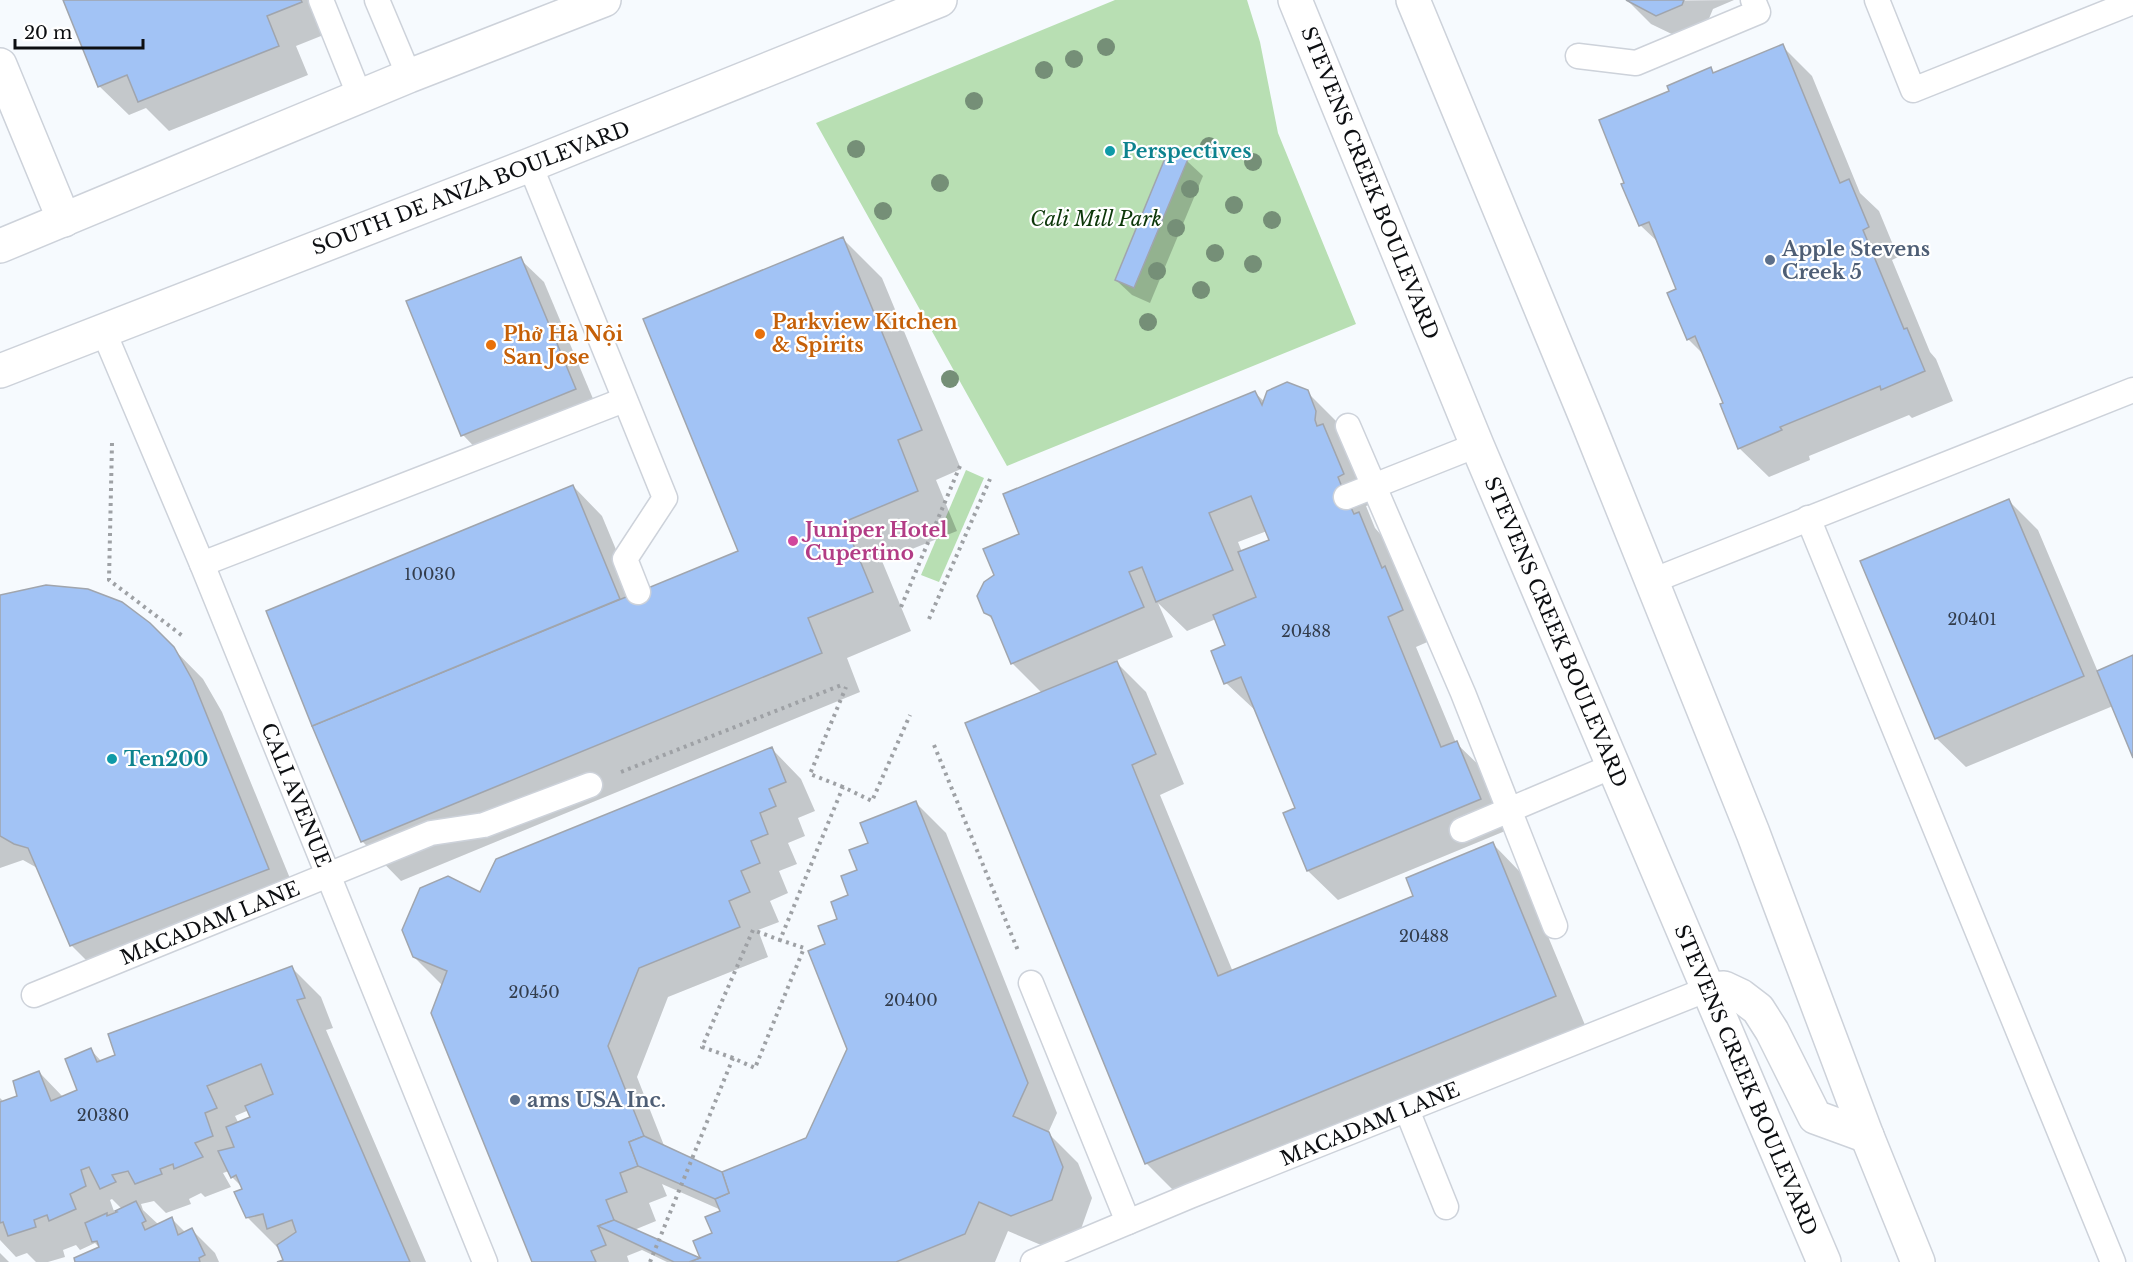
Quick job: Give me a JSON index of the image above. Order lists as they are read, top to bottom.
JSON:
{
  "streets": {
    "main road": ["STEVENS CREEK BOULEVARD", "SOUTH DE ANZA BOULEVARD"],
    "lane": ["CALI AVENUE", "MACADAM LANE"]
  },
  "crossings": [
    ["STEVENS CREEK BOULEVARD", "MACADAM LANE"],
    ["SOUTH DE ANZA BOULEVARD", "CALI AVENUE"],
    ["CALI AVENUE", "MACADAM LANE"]
  ],
  "parks": ["Cali Mill Park"],
  "places": [
    "Perspectives",
    "Apple Stevens Creek 5",
    "Parkview Kitchen & Spirits",
    "Phở Hà Nội San Jose",
    "Juniper Hotel Cupertino",
    "Ten200",
    "ams USA Inc."
  ],
  "house_numbers": [
    "10030",
    "20401",
    "20488",
    "20488",
    "20450",
    "20400",
    "20380"
  ],
  "scale_bar": "20 m"
}
